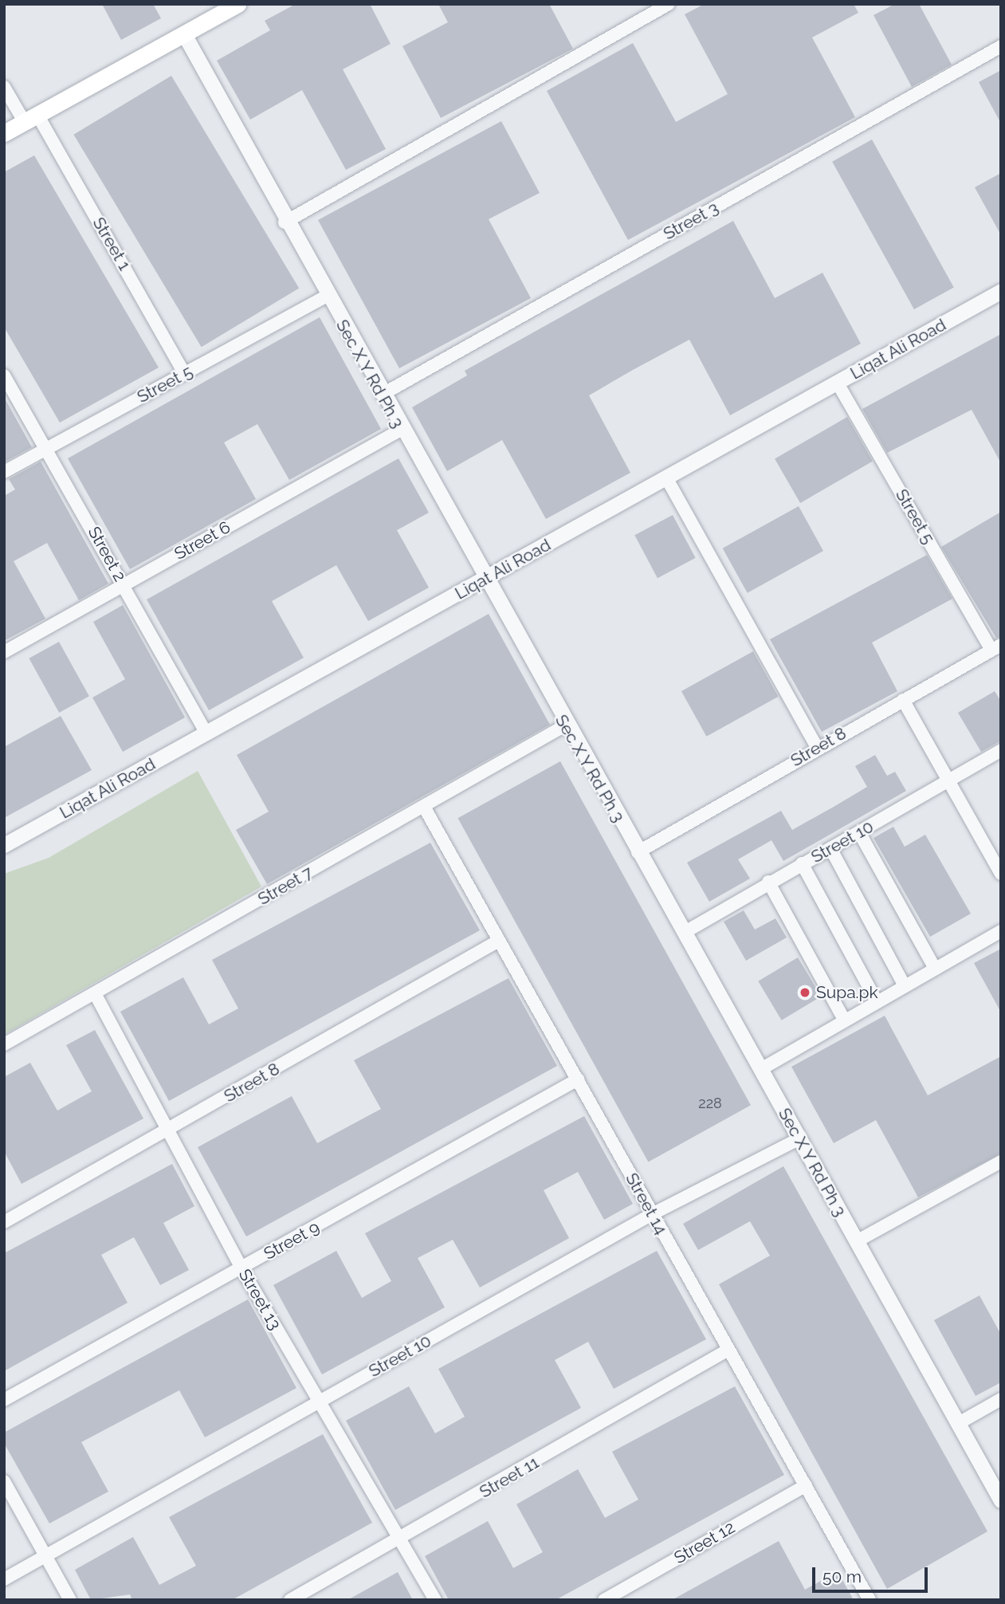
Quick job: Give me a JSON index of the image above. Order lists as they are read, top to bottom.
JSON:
{
  "streets": {
    "street": [
      "Street 3",
      "Street 1",
      "Liqat Ali Road",
      "Sec X Y Rd Ph 3",
      "Street 5",
      "Street 6",
      "Street 2",
      "Street 8",
      "Street 10",
      "Street 7",
      "Street 14",
      "Street 9",
      "Street 13",
      "Street 11",
      "Street 12"
    ]
  },
  "crossings": [
    ["Street 3", "Sec X Y Rd Ph 3"],
    ["Street 1", "Street 5"],
    ["Liqat Ali Road", "Sec X Y Rd Ph 3"],
    ["Liqat Ali Road", "Street 5"],
    ["Liqat Ali Road", "Street 2"],
    ["Sec X Y Rd Ph 3", "Street 5"],
    ["Sec X Y Rd Ph 3", "Street 6"],
    ["Sec X Y Rd Ph 3", "Street 8"],
    ["Sec X Y Rd Ph 3", "Street 10"],
    ["Sec X Y Rd Ph 3", "Street 7"],
    ["Street 5", "Street 2"],
    ["Street 5", "Street 8"],
    ["Street 6", "Street 2"],
    ["Street 8", "Street 14"],
    ["Street 8", "Street 13"],
    ["Street 10", "Street 14"],
    ["Street 10", "Street 13"],
    ["Street 7", "Street 14"],
    ["Street 7", "Street 13"],
    ["Street 14", "Street 9"],
    ["Street 14", "Street 11"],
    ["Street 14", "Street 12"],
    ["Street 9", "Street 13"],
    ["Street 13", "Street 11"]
  ],
  "places": ["Supa.pk"],
  "house_numbers": ["228"],
  "scale_bar": "50 m"
}
